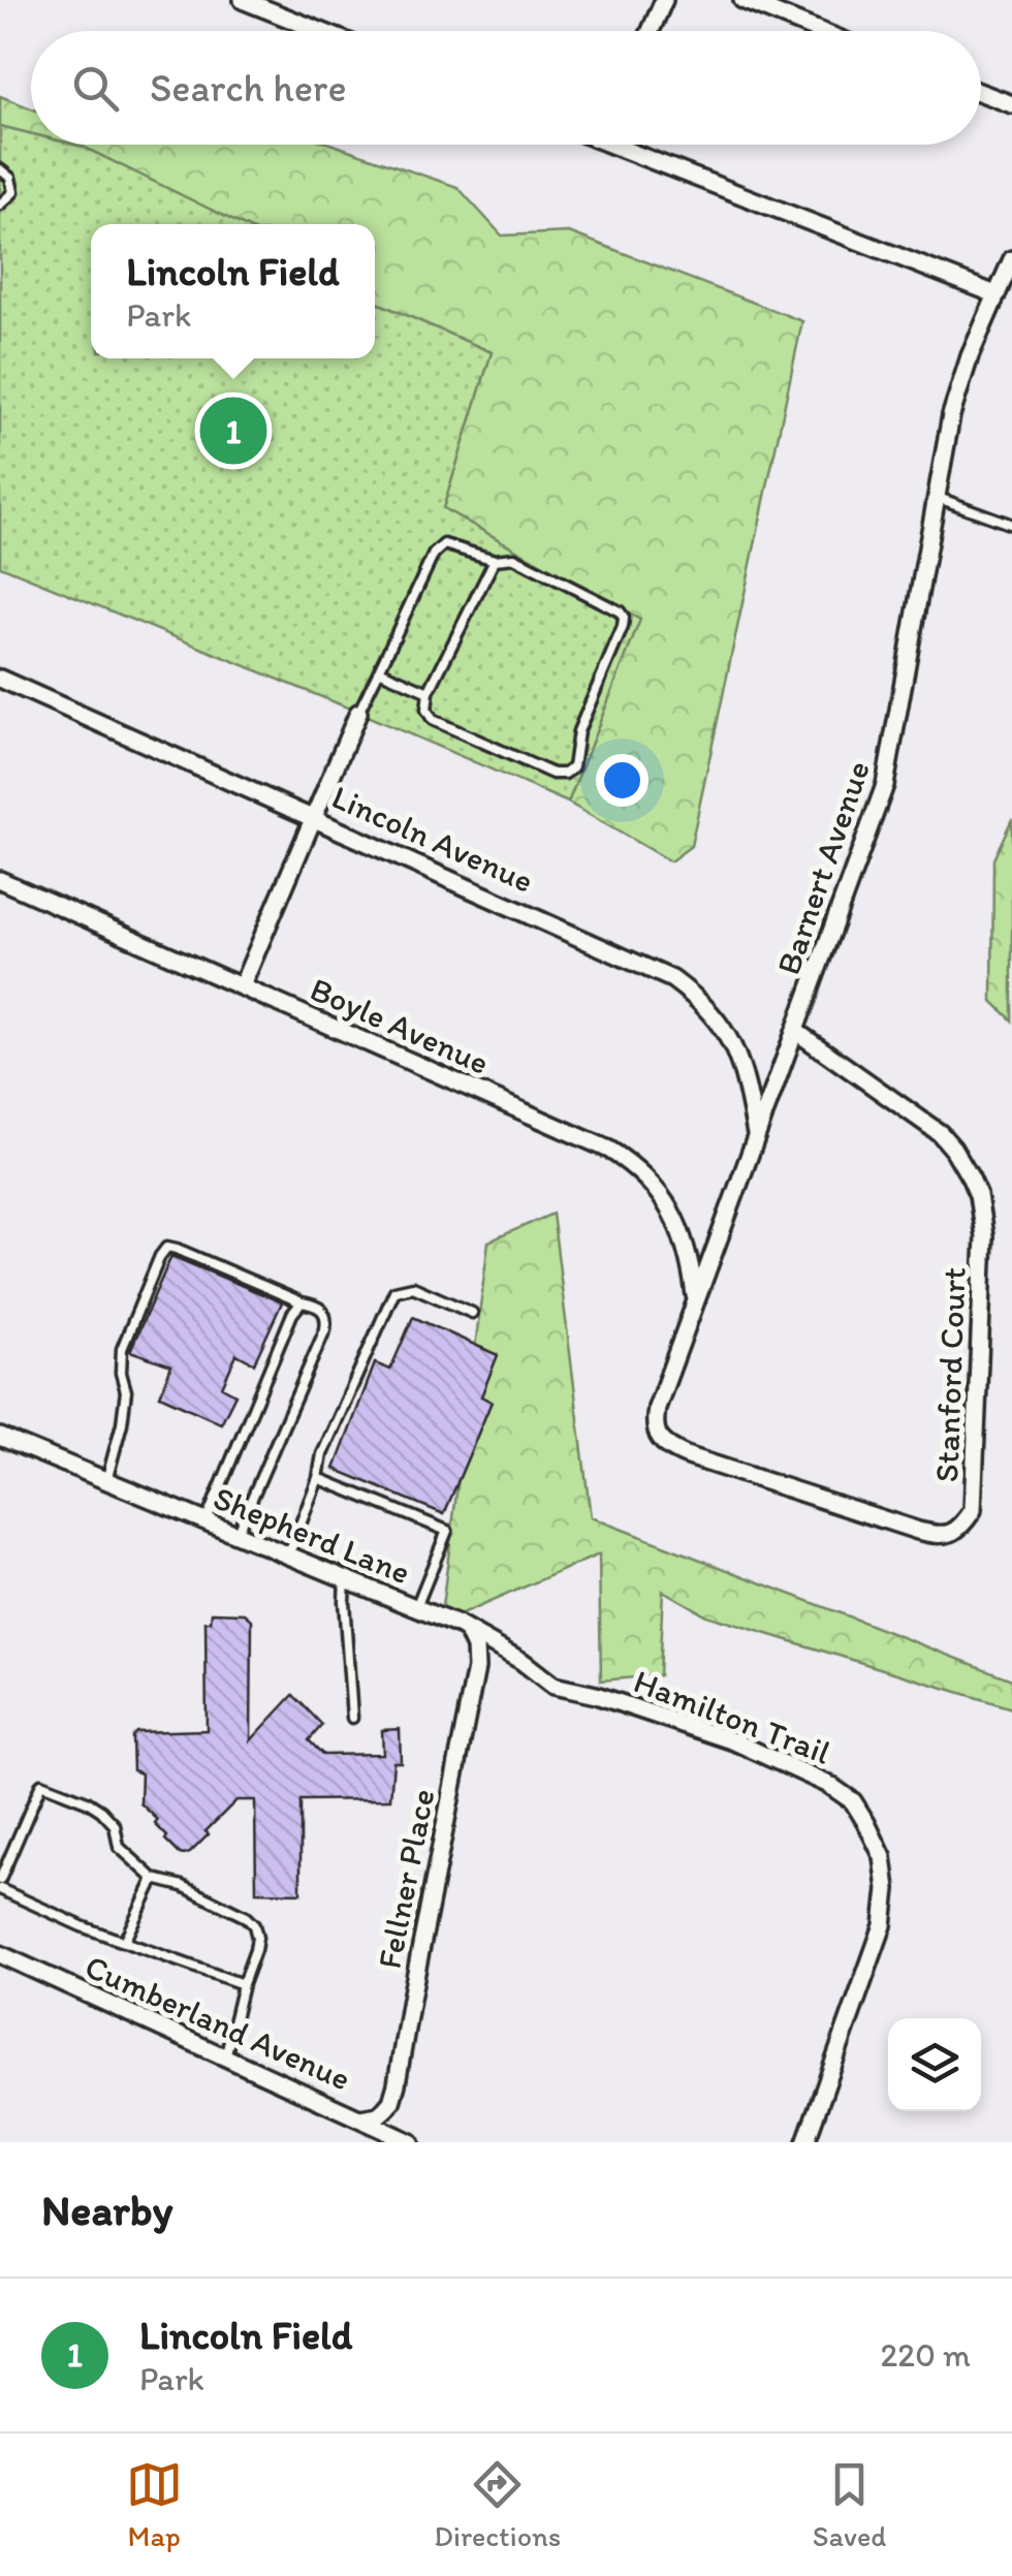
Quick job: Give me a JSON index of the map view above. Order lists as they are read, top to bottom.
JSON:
{
  "streets": {
    "street": [
      "Lincoln Avenue",
      "Barnert Avenue",
      "Boyle Avenue",
      "Stanford Court",
      "Shepherd Lane",
      "Hamilton Trail",
      "Fellner Place",
      "Cumberland Avenue"
    ]
  },
  "crossings": [
    ["Lincoln Avenue", "Barnert Avenue"],
    ["Barnert Avenue", "Boyle Avenue"],
    ["Barnert Avenue", "Stanford Court"],
    ["Shepherd Lane", "Hamilton Trail"],
    ["Shepherd Lane", "Fellner Place"],
    ["Fellner Place", "Cumberland Avenue"]
  ],
  "page": {
    "search": "Search here",
    "popup": ["Lincoln Field", "Park"],
    "pins": "1",
    "heading": "Nearby",
    "list": [
      {
        "mark": "1",
        "name": "Lincoln Field",
        "note": "Park",
        "value": "220 m"
      }
    ],
    "nav": ["Map", "Directions", "Saved"]
  }
}
